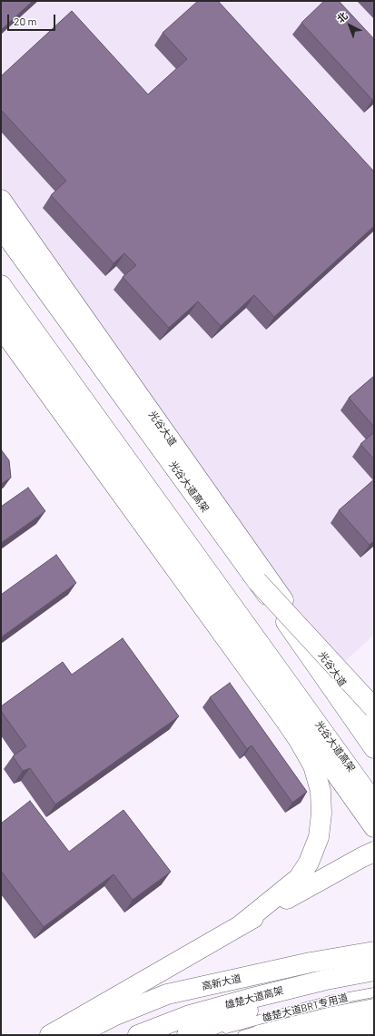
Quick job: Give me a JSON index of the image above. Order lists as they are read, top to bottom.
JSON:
{
  "streets": {
    "main road": [
      "光谷大道",
      "光谷大道高架",
      "高新大道",
      "雄楚大道高架"
    ],
    "lane": ["雄楚大道BRT专用道"]
  },
  "scale_bar": "20 m",
  "north": "top left"
}
